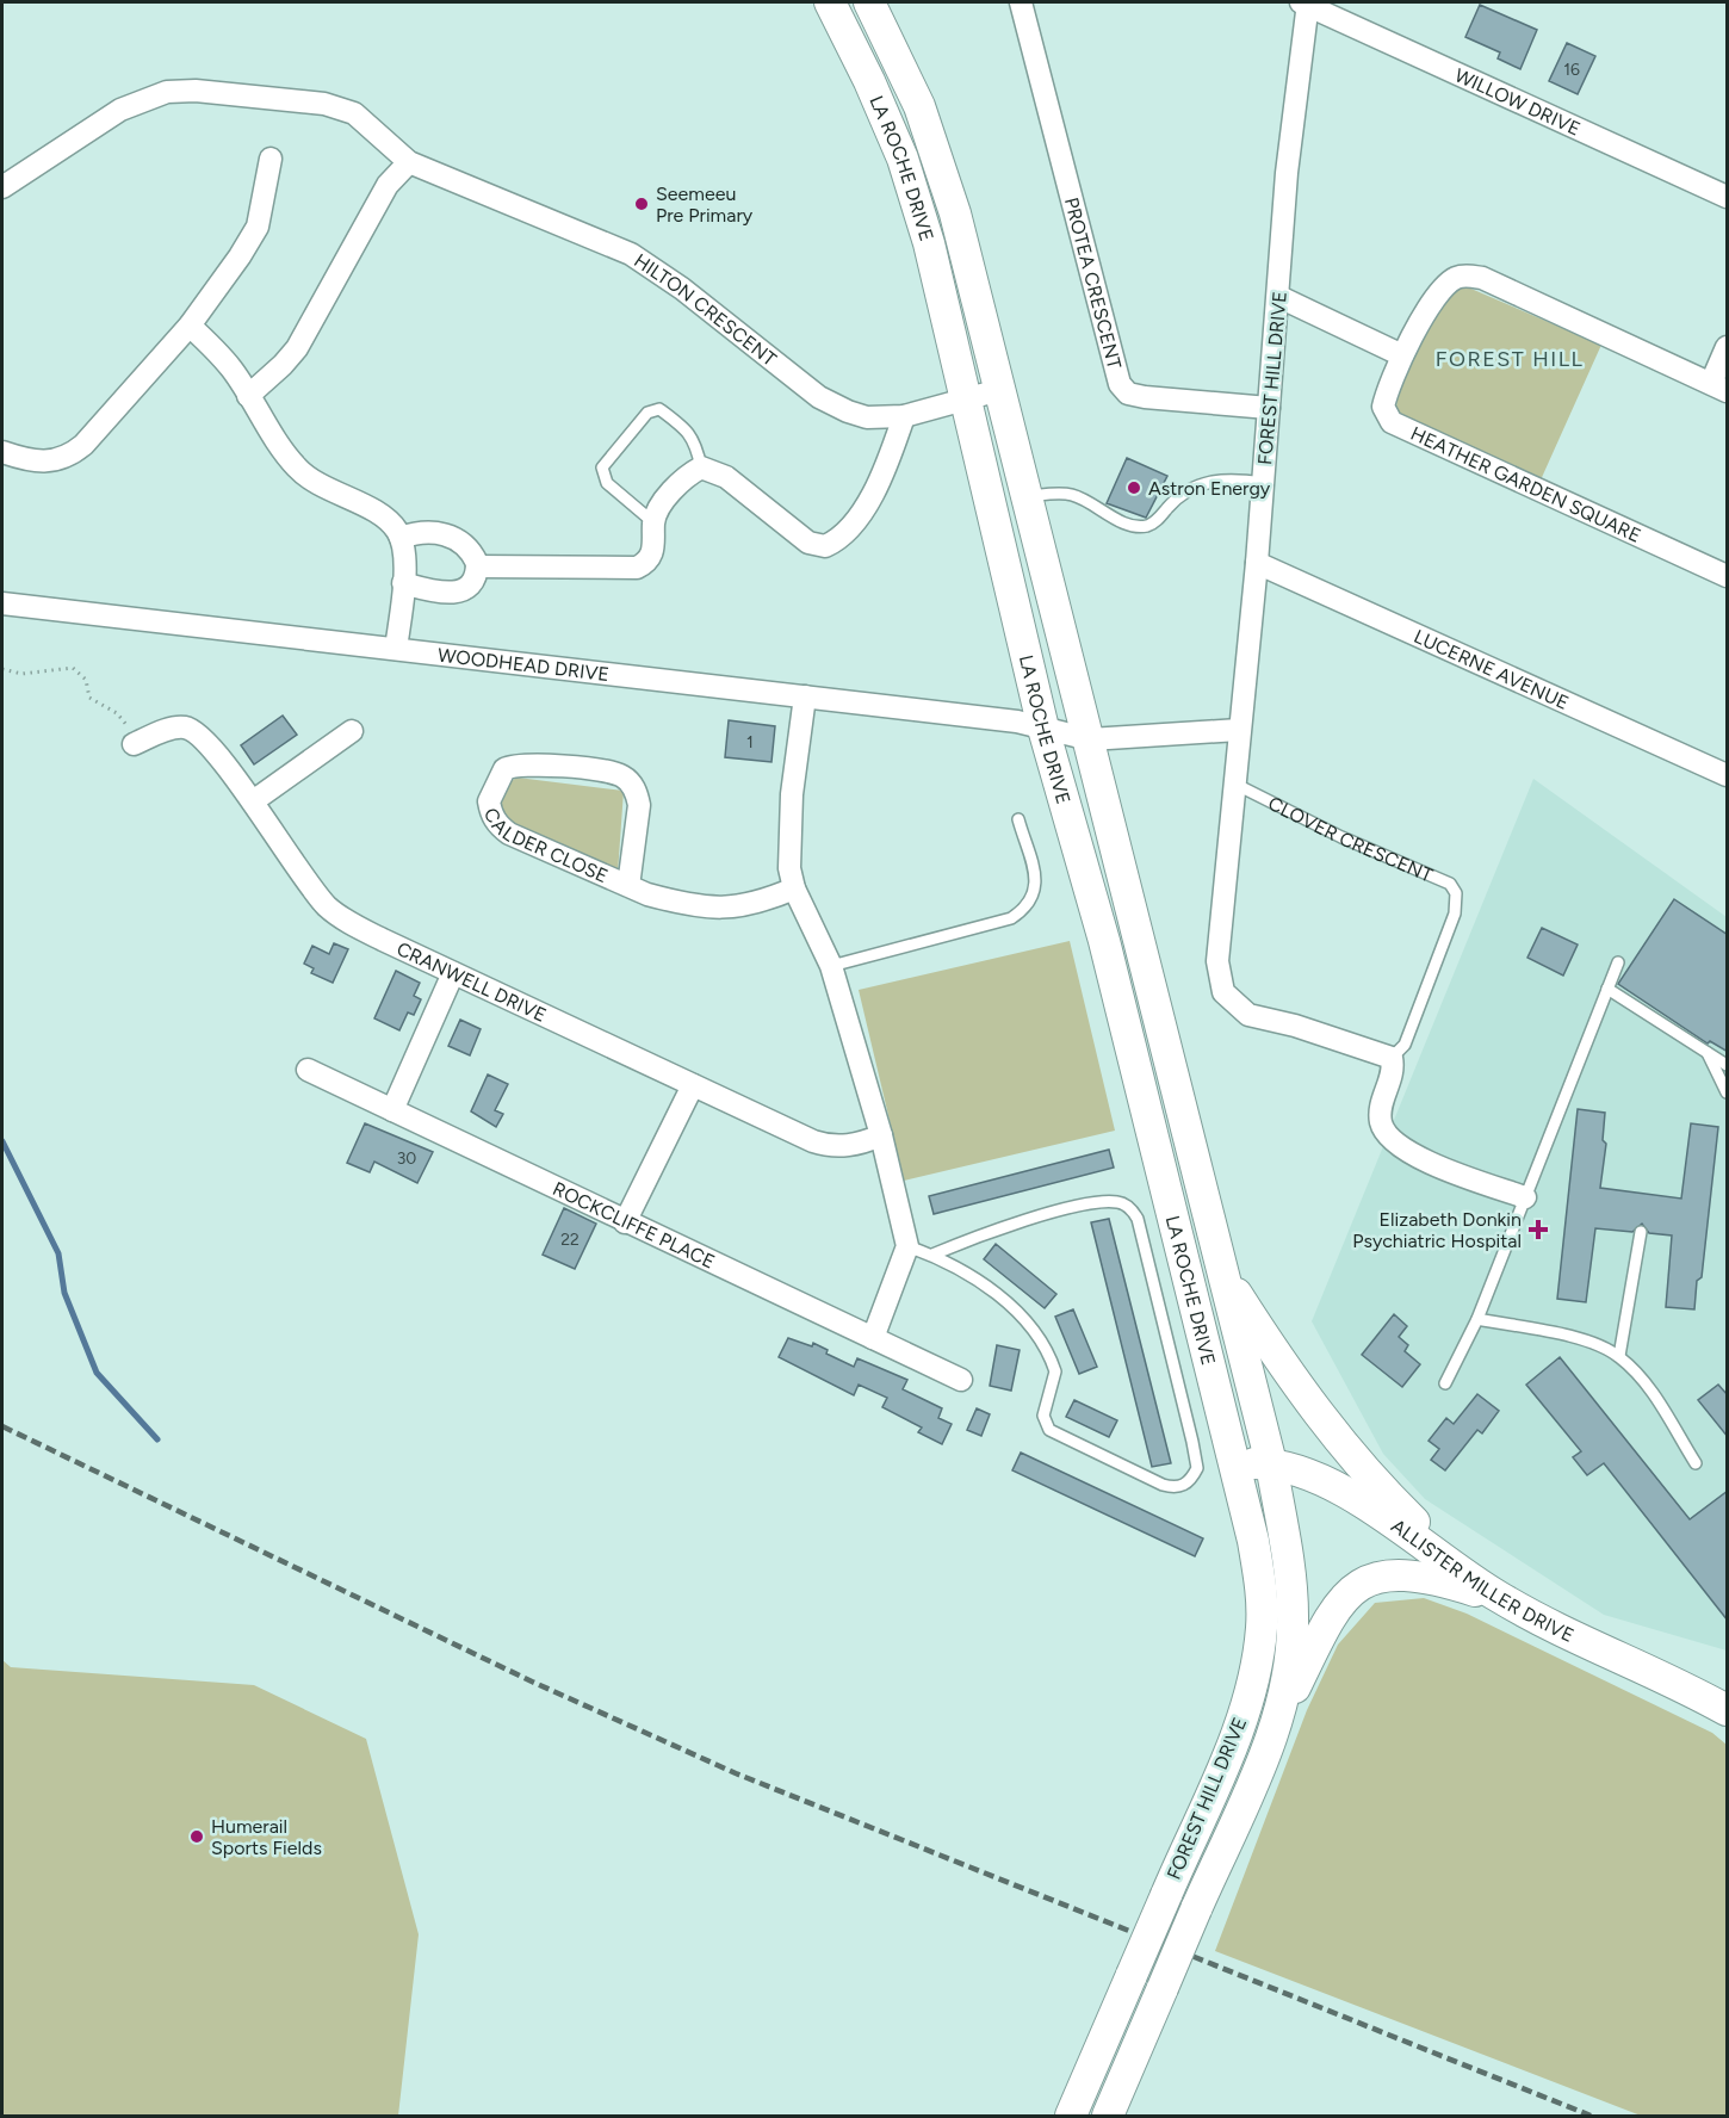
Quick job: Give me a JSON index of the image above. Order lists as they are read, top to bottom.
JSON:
{
  "streets": {
    "street": [
      "WILLOW DRIVE",
      "LA ROCHE DRIVE",
      "PROTEA CRESCENT",
      "HILTON CRESCENT",
      "FOREST HILL DRIVE",
      "HEATHER GARDEN SQUARE",
      "WOODHEAD DRIVE",
      "LUCERNE AVENUE",
      "CLOVER CRESCENT",
      "CALDER CLOSE",
      "CRANWELL DRIVE",
      "ROCKCLIFFE PLACE",
      "ALLISTER MILLER DRIVE"
    ]
  },
  "crossings": [
    ["WILLOW DRIVE", "FOREST HILL DRIVE"],
    ["LA ROCHE DRIVE", "HILTON CRESCENT"],
    ["LA ROCHE DRIVE", "FOREST HILL DRIVE"],
    ["LA ROCHE DRIVE", "WOODHEAD DRIVE"],
    ["LA ROCHE DRIVE", "ALLISTER MILLER DRIVE"],
    ["PROTEA CRESCENT", "FOREST HILL DRIVE"],
    ["FOREST HILL DRIVE", "LUCERNE AVENUE"],
    ["FOREST HILL DRIVE", "ALLISTER MILLER DRIVE"]
  ],
  "districts": ["FOREST HILL"],
  "places": {
    "other": ["Seemeeu Pre Primary", "Astron Energy", "Humerail Sports Fields"],
    "health": ["Elizabeth Donkin Psychiatric Hospital"]
  },
  "house_numbers": [
    "16",
    "1",
    "30",
    "22"
  ]
}
